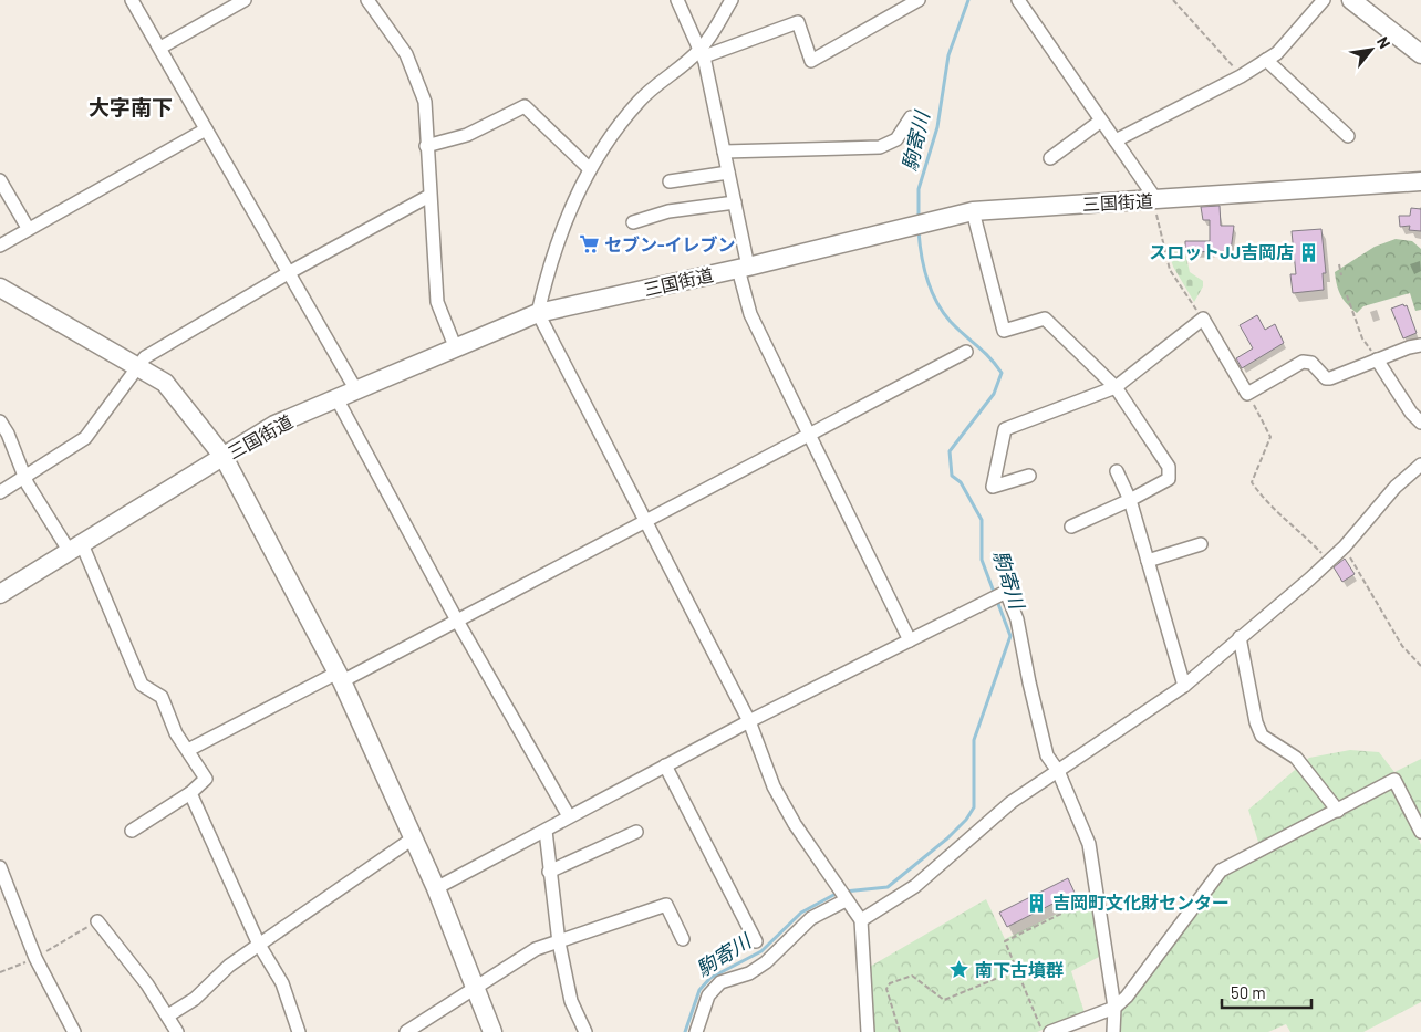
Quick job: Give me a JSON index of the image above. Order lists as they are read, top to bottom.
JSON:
{
  "streets": {
    "street": ["三国街道"]
  },
  "districts": ["大字南下"],
  "water": ["駒寄川"],
  "places": {
    "supermarket": ["セブン-イレブン"],
    "building": ["スロットJJ吉岡店", "吉岡町文化財センター"],
    "place": ["南下古墳群"]
  },
  "scale_bar": "50 m",
  "north": "top right"
}
